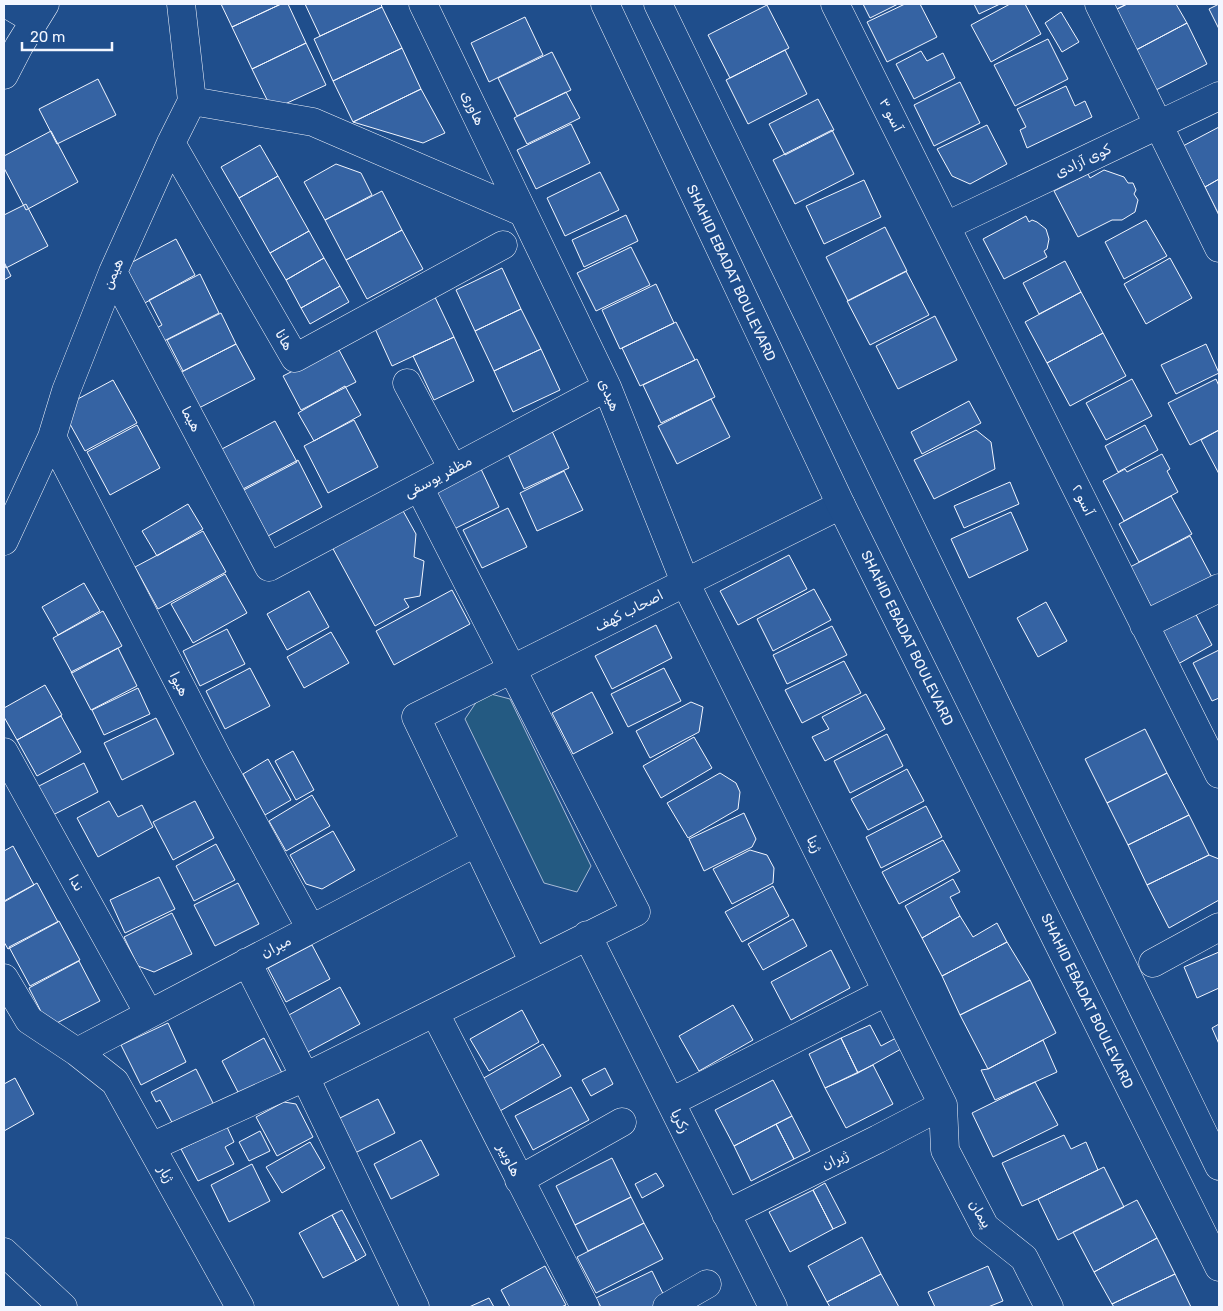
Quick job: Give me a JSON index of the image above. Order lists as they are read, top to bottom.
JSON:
{
  "streets": {
    "street": [
      "هاوری",
      "آسو ۳",
      "کوی آزادی",
      "SHAHID EBADAT BOULEVARD",
      "هیمن",
      "هانا",
      "هیدی",
      "هیما",
      "مظفر یوسفی",
      "آسو ۲",
      "اصحاب کهف",
      "هیوا",
      "ژینا",
      "ندا",
      "میران",
      "زکریا",
      "هاوبیر",
      "ژیران",
      "ژیار",
      "پیمان"
    ]
  },
  "crossings": [
    ["هاوری", "هیدی"],
    ["آسو ۳", "کوی آزادی"],
    ["آسو ۳", "آسو ۲"],
    ["کوی آزادی", "آسو ۲"],
    ["SHAHID EBADAT BOULEVARD", "اصحاب کهف"],
    ["هیمن", "هانا"],
    ["هیمن", "هیما"],
    ["هیمن", "هیوا"],
    ["هیدی", "مظفر یوسفی"],
    ["هیدی", "اصحاب کهف"],
    ["هیدی", "ژینا"],
    ["هیما", "مظفر یوسفی"],
    ["اصحاب کهف", "ژینا"],
    ["اصحاب کهف", "میران"],
    ["هیوا", "میران"],
    ["ژینا", "ژیران"],
    ["ژینا", "پیمان"],
    ["ندا", "میران"],
    ["میران", "ژیار"],
    ["زکریا", "ژیران"],
    ["ژیران", "پیمان"]
  ],
  "scale_bar": "20 m"
}
